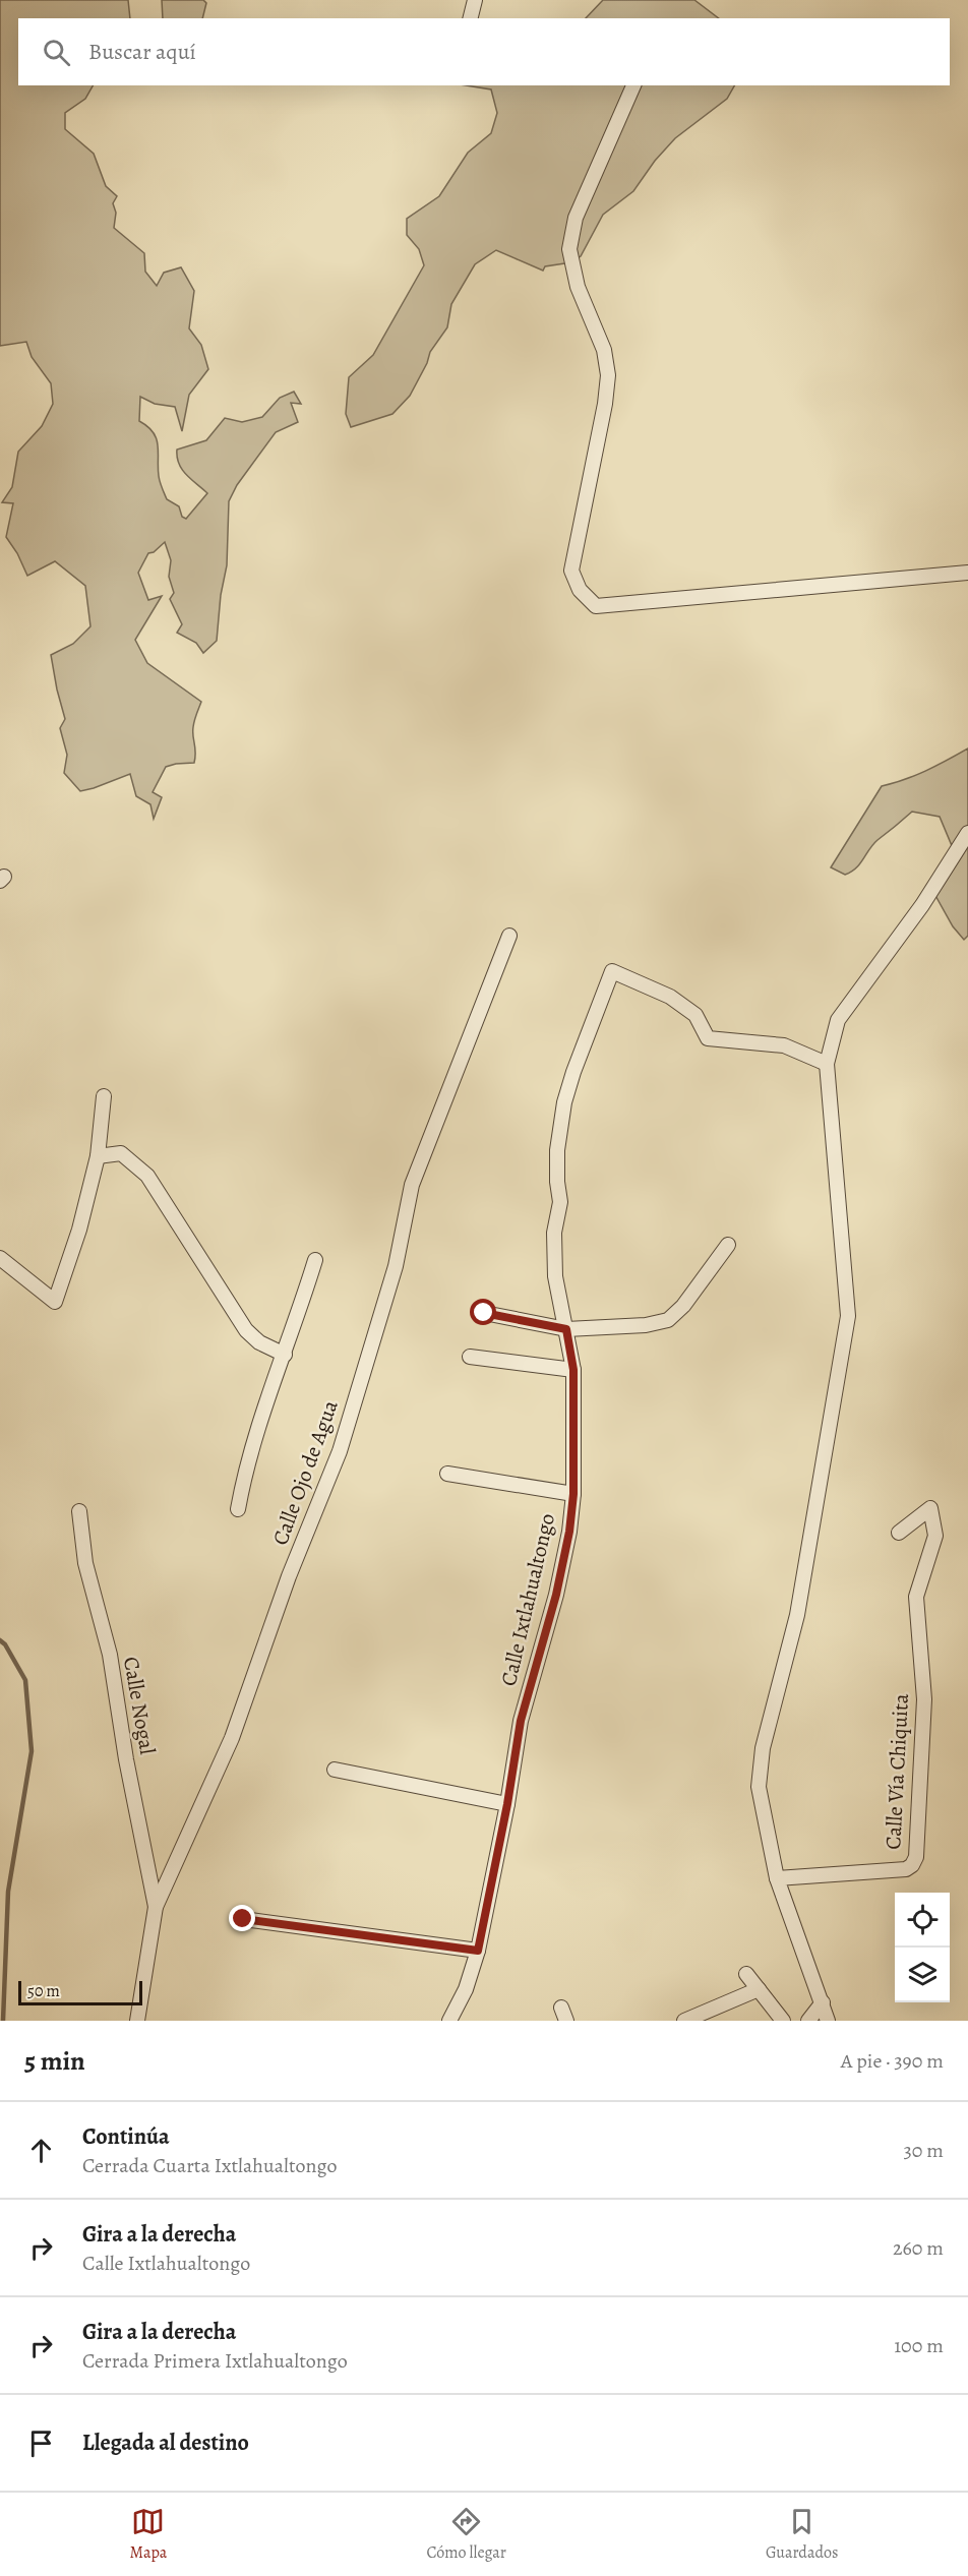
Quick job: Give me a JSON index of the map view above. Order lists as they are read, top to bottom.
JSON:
{
  "streets": {
    "street": [
      "Calle Ojo de Agua",
      "Calle Ixtlahualtongo",
      "Calle Nogal",
      "Calle Vía Chiquita"
    ]
  },
  "crossings": [
    ["Calle Ojo de Agua", "Calle Nogal"]
  ],
  "scale_bar": "50 m",
  "page": {
    "search": "Buscar aquí",
    "scale": "50 m",
    "heading": ["5 min", "A pie · 390 m"],
    "list": [
      ["Continúa", "Cerrada Cuarta Ixtlahualtongo", "30 m"],
      ["Gira a la derecha", "Calle Ixtlahualtongo", "260 m"],
      ["Gira a la derecha", "Cerrada Primera Ixtlahualtongo", "100 m"],
      "Llegada al destino"
    ],
    "nav": ["Mapa", "Cómo llegar", "Guardados"]
  }
}
